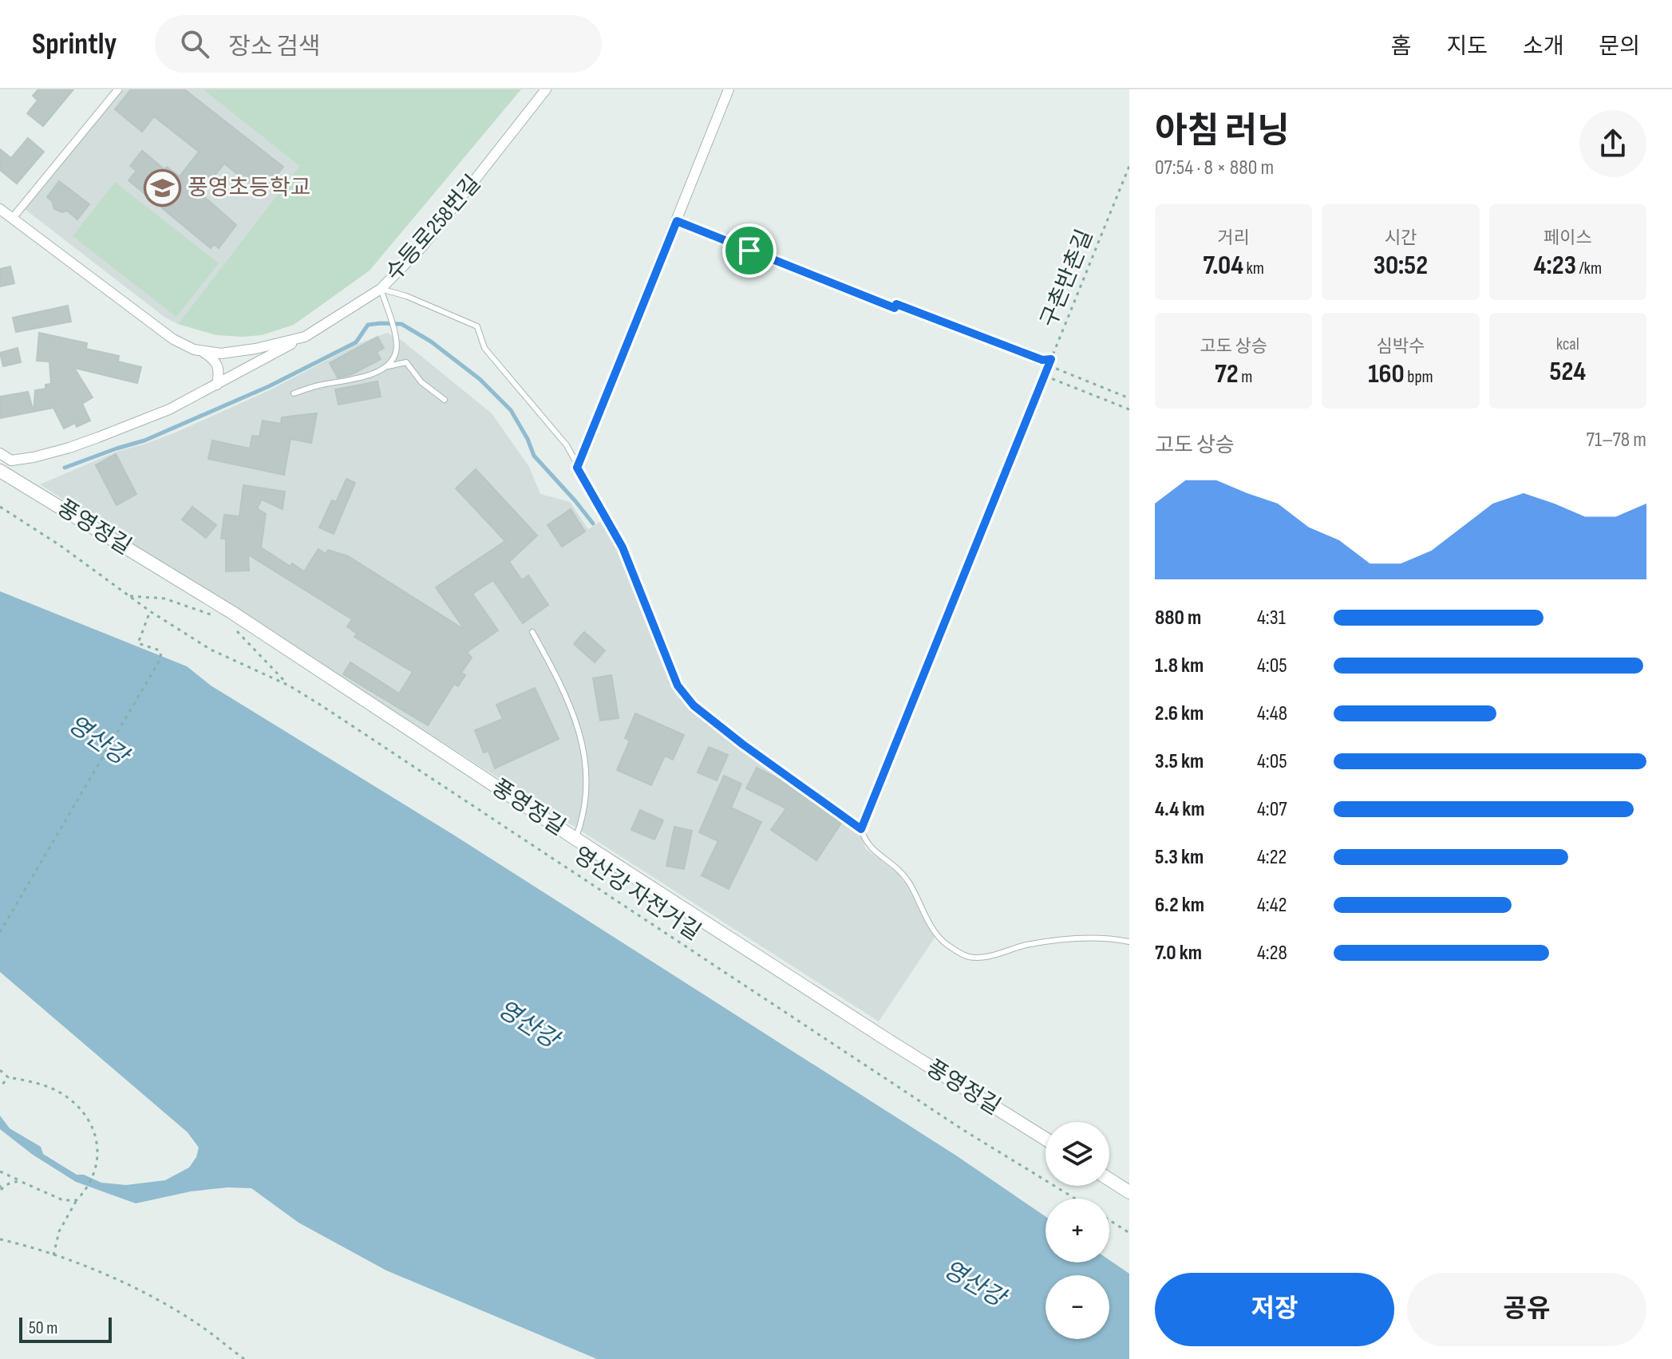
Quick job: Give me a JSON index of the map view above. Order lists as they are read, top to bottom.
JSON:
{
  "streets": {
    "street": ["수등로258번길", "풍영정길"],
    "path": ["구촌반촌길", "영산강 자전거길"]
  },
  "water": ["영산강"],
  "places": {
    "school or university": ["풍영초등학교"]
  },
  "scale_bar": "50 m",
  "page": {
    "header": "Sprintly",
    "search": "장소 검색",
    "nav": [
      "홈",
      "지도",
      "소개",
      "문의"
    ],
    "heading": ["아침 러닝", "07:54 · 8 × 880 m"],
    "stats": [
      ["거리", "7.04 km"],
      ["시간", "30:52"],
      ["페이스", "4:23 /km"],
      ["고도 상승", "72 m"],
      ["심박수", "160 bpm"],
      ["kcal", "524"]
    ],
    "chart": ["고도 상승", "71–78 m"],
    "list": [
      {
        "name": "880 m",
        "note": "4:31"
      },
      {
        "name": "1.8 km",
        "note": "4:05"
      },
      {
        "name": "2.6 km",
        "note": "4:48"
      },
      {
        "name": "3.5 km",
        "note": "4:05"
      },
      {
        "name": "4.4 km",
        "note": "4:07"
      },
      {
        "name": "5.3 km",
        "note": "4:22"
      },
      {
        "name": "6.2 km",
        "note": "4:42"
      },
      {
        "name": "7.0 km",
        "note": "4:28"
      }
    ],
    "map_buttons": ["+", "−"],
    "buttons": ["저장", "공유"],
    "scale": "50 m"
  }
}
